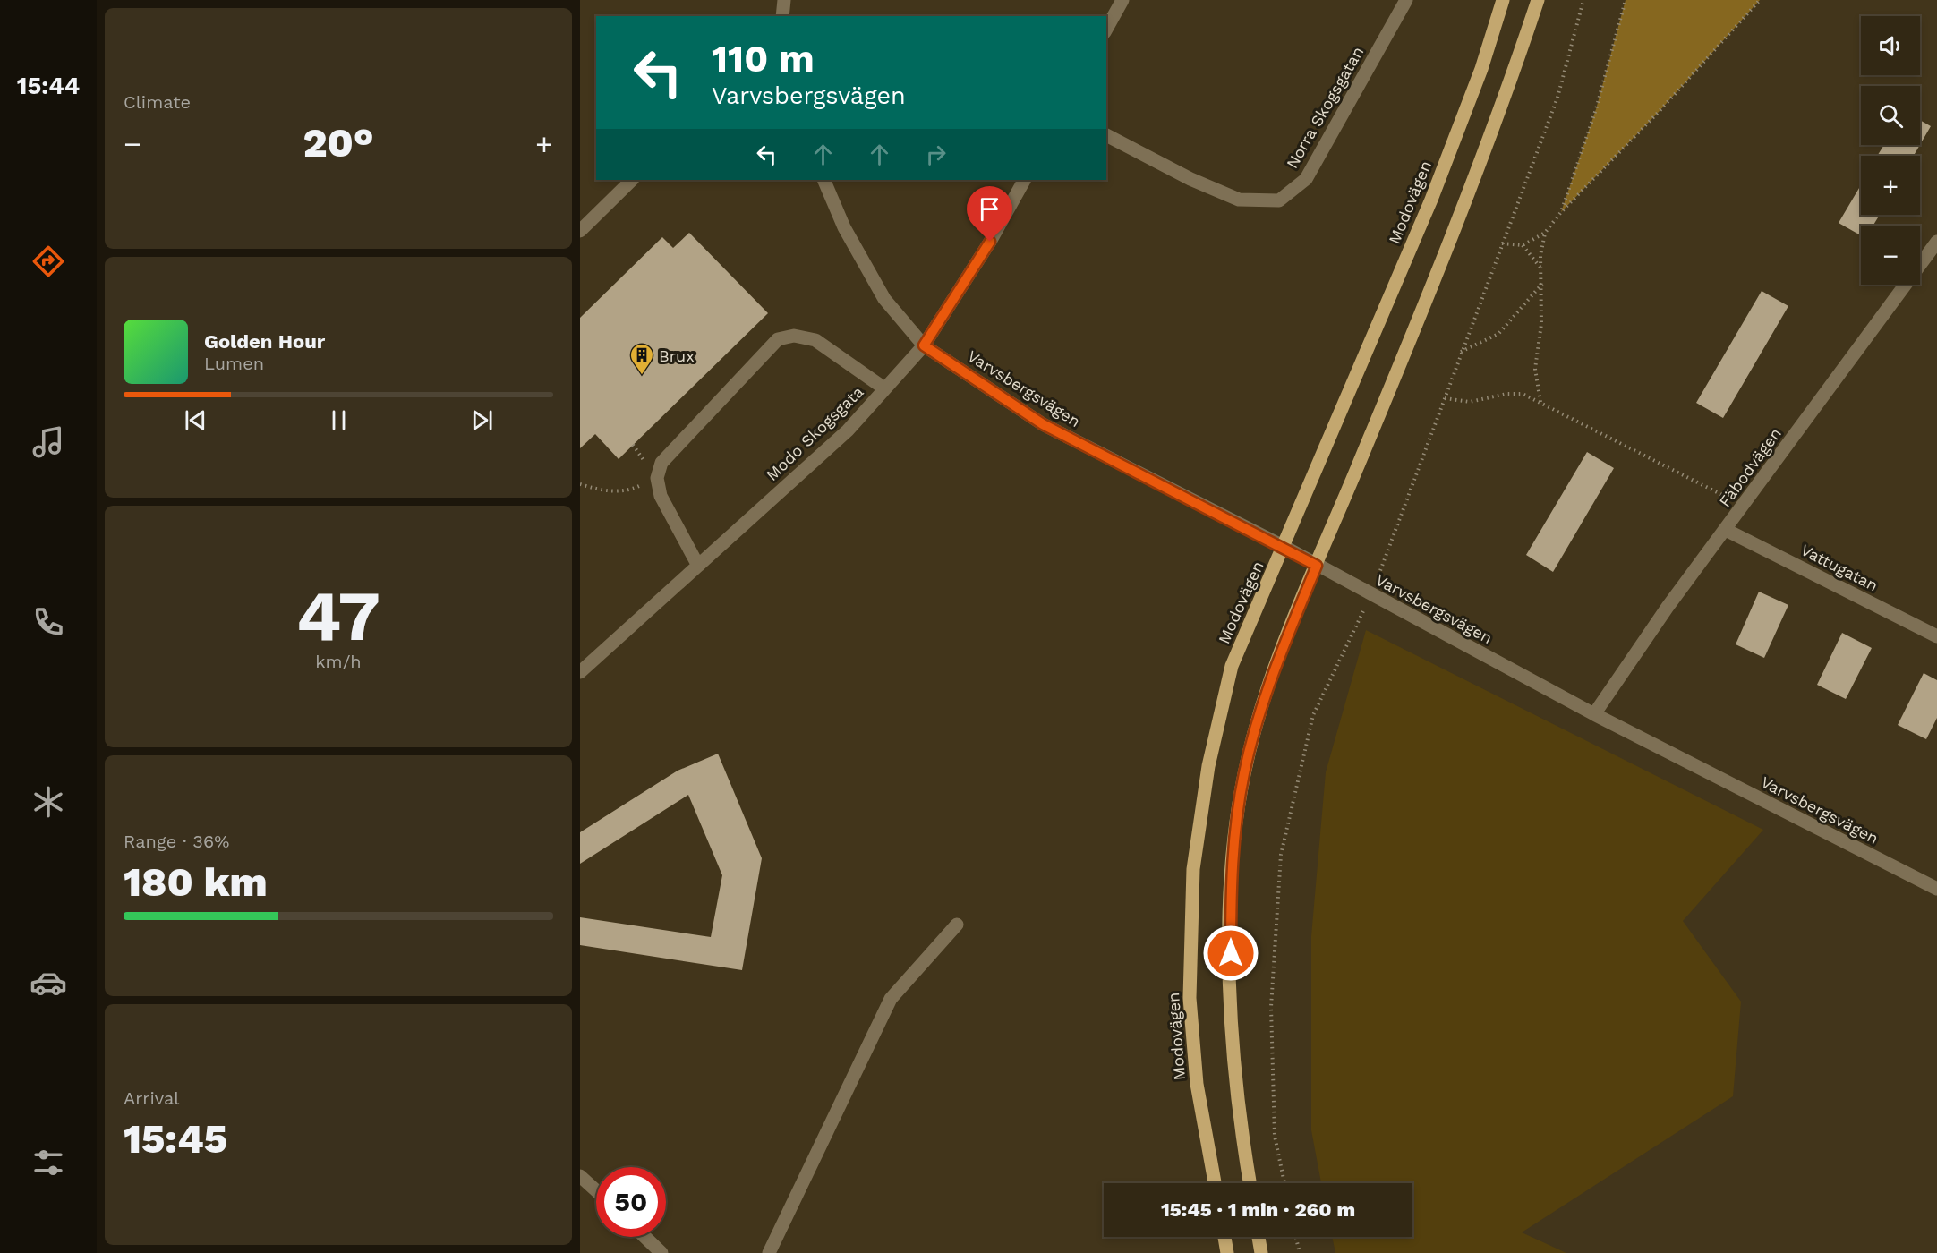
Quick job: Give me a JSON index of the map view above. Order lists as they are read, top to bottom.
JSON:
{
  "streets": {
    "main road": ["Modovägen"],
    "street": [
      "Norra Skogsgatan",
      "Varvsbergsvägen",
      "Modo Skogsgata",
      "Fäbodvägen",
      "Vattugatan"
    ]
  },
  "crossings": [
    ["Modovägen", "Varvsbergsvägen"],
    ["Varvsbergsvägen", "Modo Skogsgata"],
    ["Varvsbergsvägen", "Fäbodvägen"],
    ["Fäbodvägen", "Vattugatan"]
  ],
  "places": {
    "building": ["Brux"]
  },
  "page": {
    "tabs": "15:44",
    "tile": [
      "Climate",
      ["47", "km/h"],
      ["Range · 36%", "180 km"],
      ["Arrival", "15:45"]
    ],
    "map_buttons": ["+", "−"],
    "turn": ["110 m", "Varvsbergsvägen"],
    "heat": ["−", "20°", "+"],
    "song": ["Golden Hour", "Lumen"],
    "limit": "50",
    "trip": "15:45 · 1 min · 260 m"
  }
}
